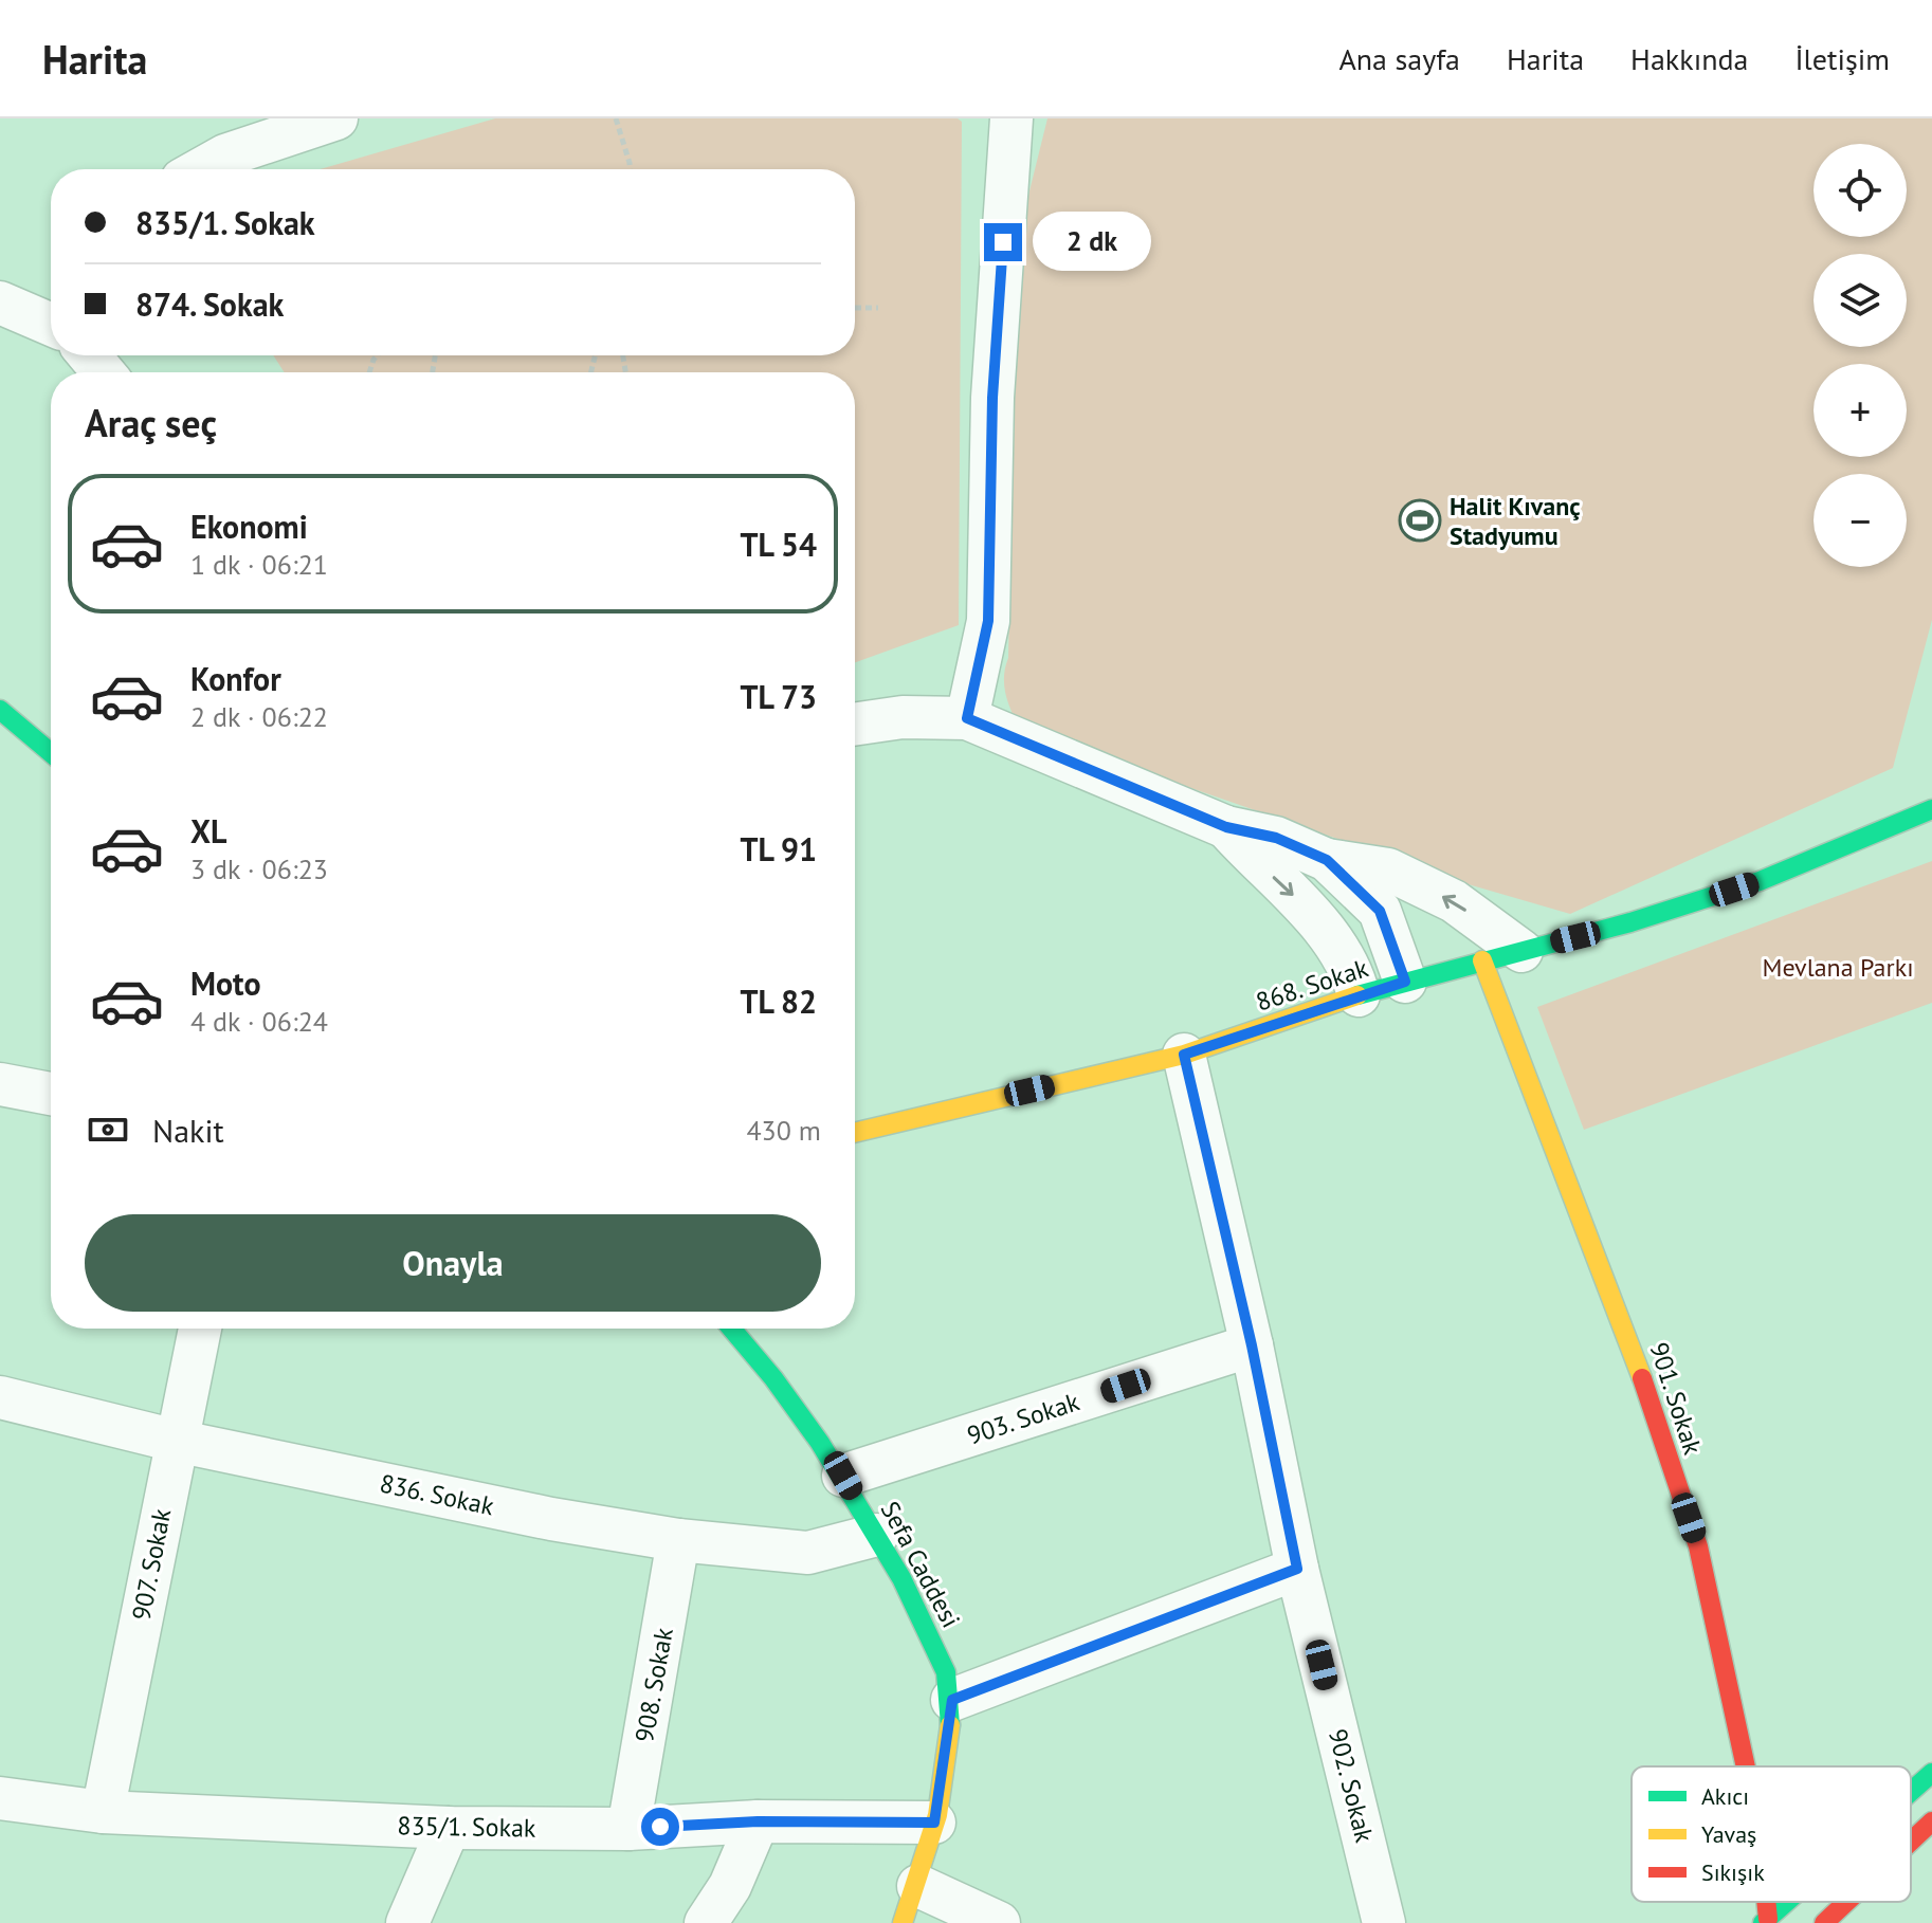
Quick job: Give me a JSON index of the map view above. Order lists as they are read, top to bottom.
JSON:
{
  "streets": {
    "street": [
      "868. Sokak",
      "901. Sokak",
      "903. Sokak",
      "836. Sokak",
      "907. Sokak",
      "Sefa Caddesi",
      "908. Sokak",
      "902. Sokak",
      "835/1. Sokak"
    ]
  },
  "crossings": [
    ["868. Sokak", "901. Sokak"],
    ["868. Sokak", "902. Sokak"],
    ["903. Sokak", "Sefa Caddesi"],
    ["903. Sokak", "902. Sokak"],
    ["836. Sokak", "907. Sokak"],
    ["836. Sokak", "Sefa Caddesi"],
    ["836. Sokak", "908. Sokak"],
    ["907. Sokak", "835/1. Sokak"],
    ["Sefa Caddesi", "835/1. Sokak"],
    ["908. Sokak", "835/1. Sokak"]
  ],
  "parks": ["Mevlana Parkı"],
  "places": {
    "sports": ["Halit Kıvanç Stadyumu"]
  },
  "legend": ["Akıcı", "Yavaş", "Sıkışık"],
  "page": {
    "header": "Harita",
    "nav": [
      "Ana sayfa",
      "Harita",
      "Hakkında",
      "İletişim"
    ],
    "map_buttons": ["+", "−"],
    "banner": ["835/1. Sokak", "874. Sokak"],
    "bubble": "2 dk",
    "heading": "Araç seç",
    "list": [
      {
        "name": "Ekonomi",
        "note": "1 dk · 06:21",
        "value": "TL 54"
      },
      {
        "name": "Konfor",
        "note": "2 dk · 06:22",
        "value": "TL 73"
      },
      {
        "name": "XL",
        "note": "3 dk · 06:23",
        "value": "TL 91"
      },
      {
        "name": "Moto",
        "note": "4 dk · 06:24",
        "value": "TL 82"
      }
    ],
    "pay": ["Nakit", "430 m"],
    "buttons": "Onayla"
  }
}
